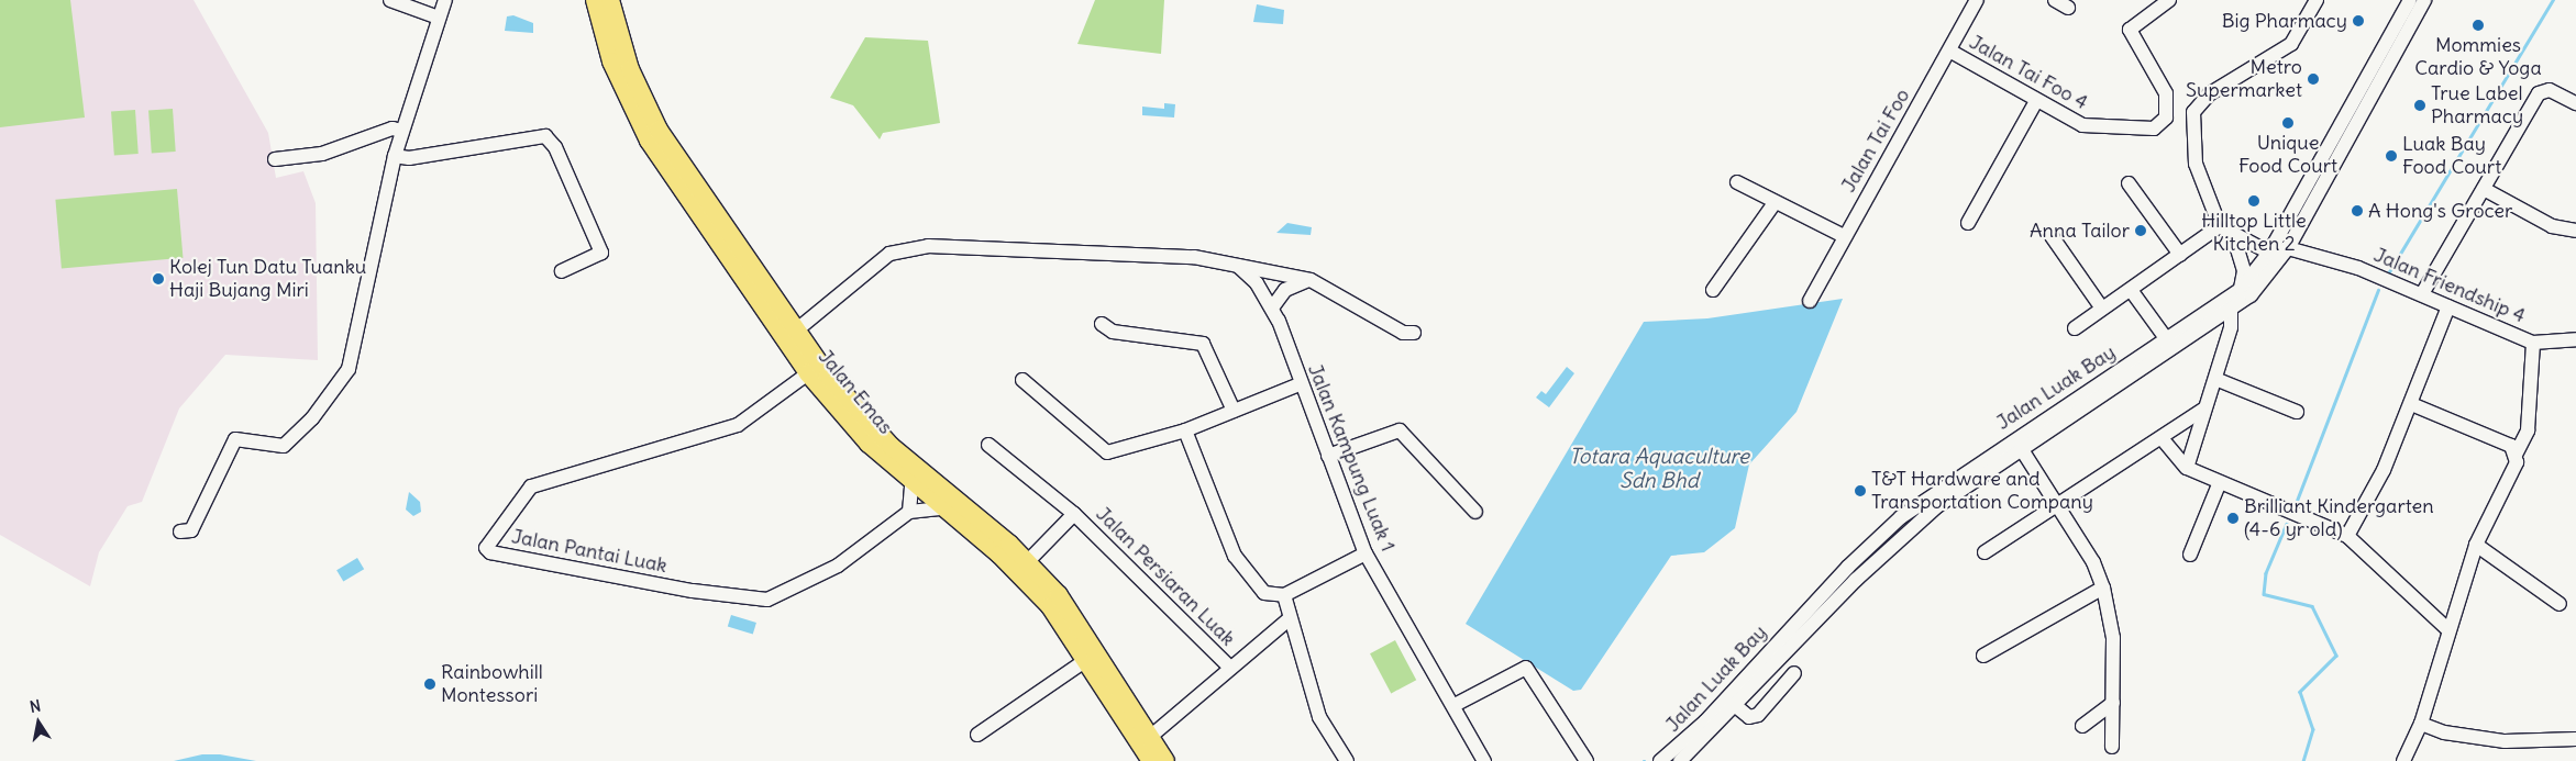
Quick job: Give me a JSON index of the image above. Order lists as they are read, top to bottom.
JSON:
{
  "streets": {
    "main road": ["Jalan Emas"],
    "street": [
      "Jalan Tai Foo 4",
      "Jalan Tai Foo",
      "Jalan Friendship 4",
      "Jalan Luak Bay",
      "Jalan Kampung Luak 1",
      "Jalan Pantai Luak",
      "Jalan Persiaran Luak"
    ]
  },
  "crossings": [
    ["Jalan Tai Foo 4", "Jalan Tai Foo"],
    ["Jalan Friendship 4", "Jalan Luak Bay"],
    ["Jalan Emas", "Jalan Pantai Luak"],
    ["Jalan Emas", "Jalan Persiaran Luak"]
  ],
  "water": ["Totara Aquaculture Sdn Bhd"],
  "places": [
    "Big Pharmacy",
    "Mommies Cardio & Yoga",
    "Metro Supermarket",
    "True Label Pharmacy",
    "Unique Food Court",
    "Luak Bay Food Court",
    "Hilltop Little Kitchen 2",
    "A Hong's Grocer",
    "Anna Tailor",
    "Kolej Tun Datu Tuanku Haji Bujang Miri",
    "T&T Hardware and Transportation Company",
    "Brilliant Kindergarten (4-6 yr old)",
    "Rainbowhill Montessori"
  ],
  "north": "top"
}
